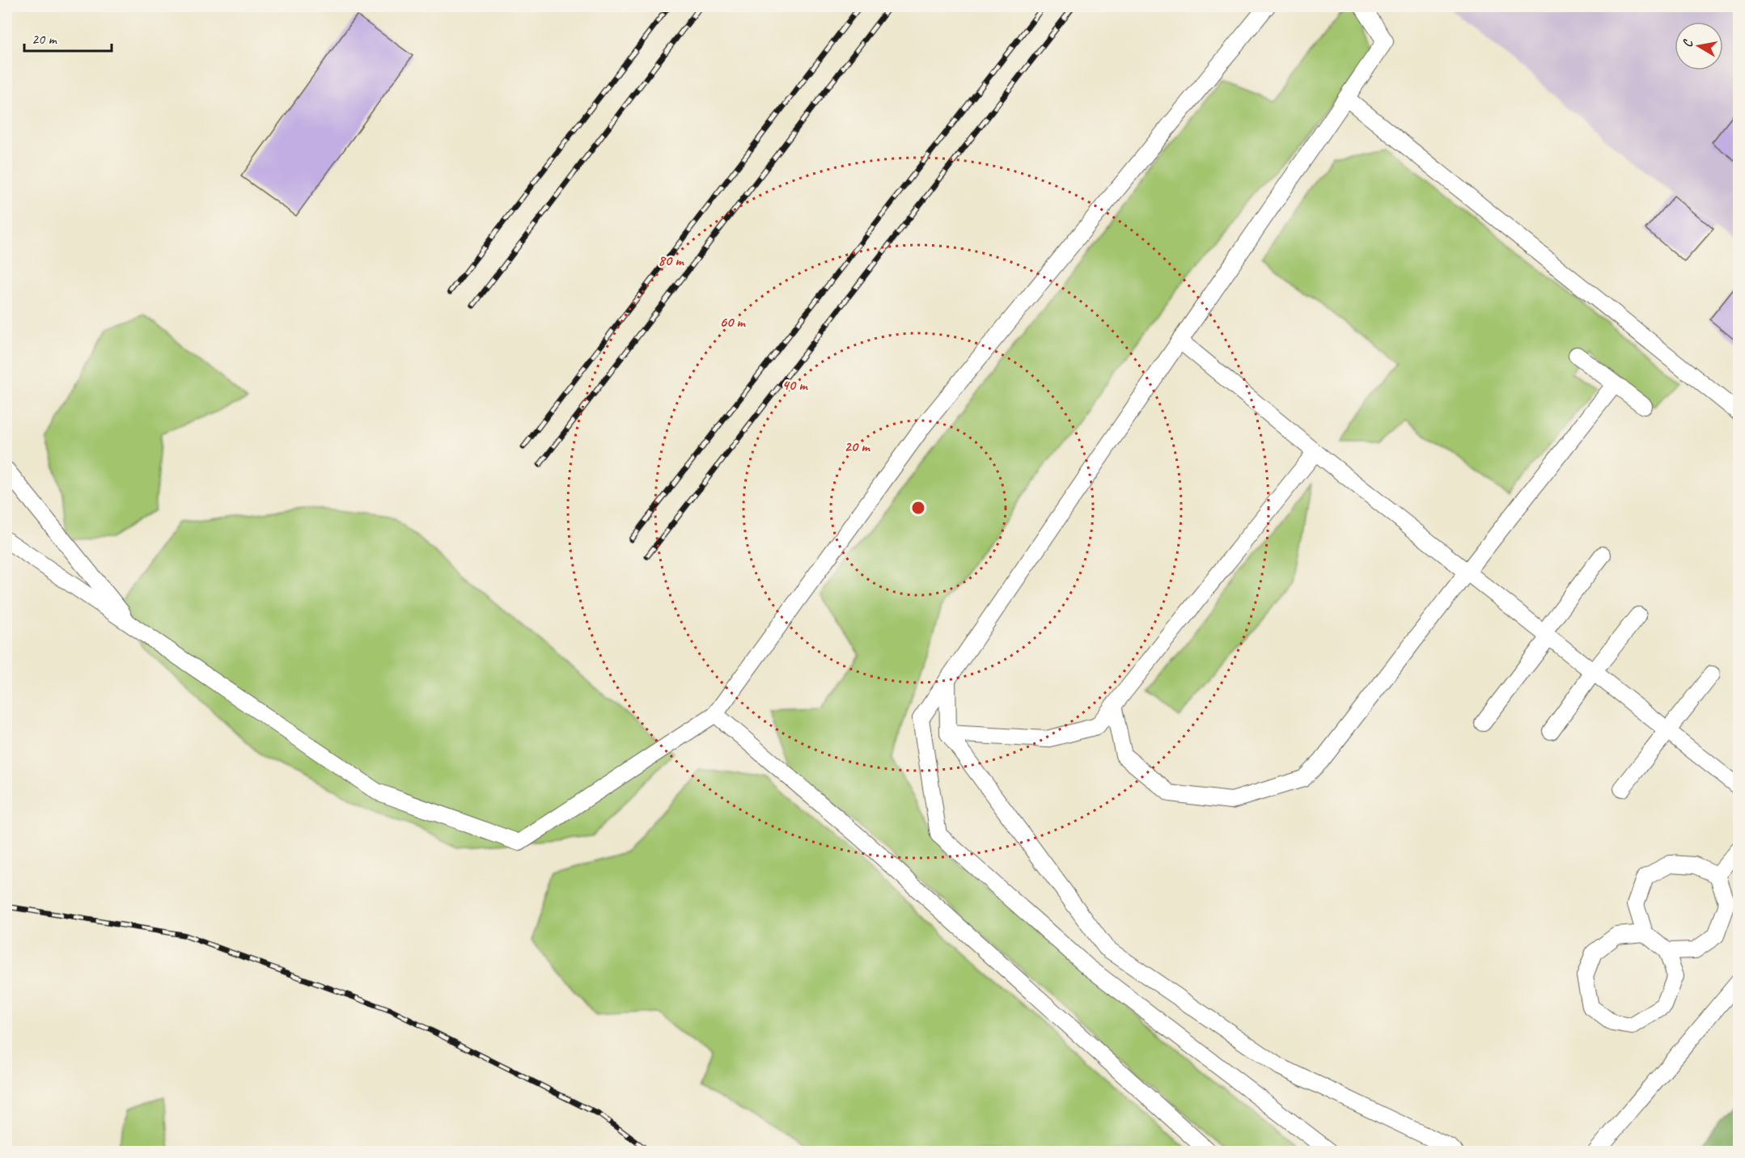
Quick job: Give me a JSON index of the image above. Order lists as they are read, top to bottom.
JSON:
{
  "scale_bar": "20 m",
  "north": "left",
  "rings": [
    "80 m",
    "60 m",
    "40 m",
    "20 m"
  ]
}
